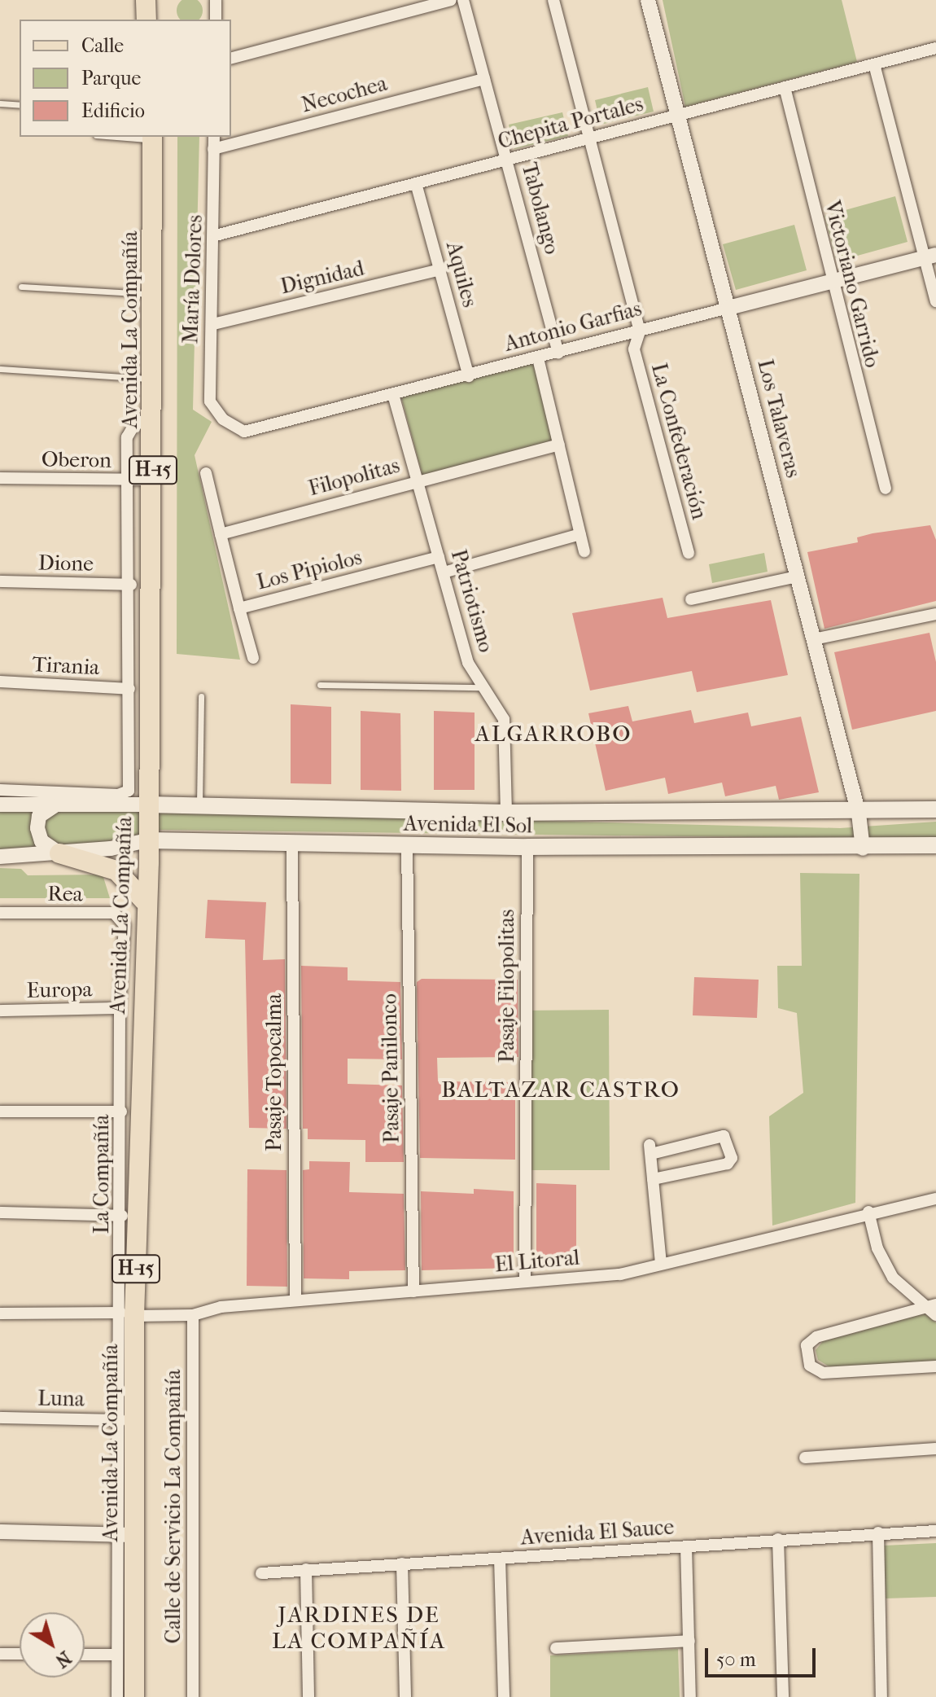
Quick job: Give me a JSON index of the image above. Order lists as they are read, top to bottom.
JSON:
{
  "streets": {
    "main road": ["Avenida La Compañía", "H-15", "Avenida El Sol"],
    "street": [
      "Necochea",
      "Chepita Portales",
      "Tabolango",
      "Aquiles",
      "Dignidad",
      "María Dolores",
      "Victoriano Garrido",
      "Antonio Garfias",
      "Los Talaveras",
      "La Confederación",
      "Oberon",
      "Filopolitas",
      "Dione",
      "Los Pipiolos",
      "Patriotismo",
      "Tirania",
      "Rea",
      "Pasaje Filopolitas",
      "Europa",
      "Pasaje Panilonco",
      "Pasaje Topocalma",
      "La Compañía",
      "El Litoral",
      "Luna",
      "Calle de Servicio La Compañía",
      "Avenida El Sauce"
    ]
  },
  "crossings": [
    ["Necochea", "Tabolango"],
    ["Necochea", "María Dolores"],
    ["Chepita Portales", "Tabolango"],
    ["Chepita Portales", "Aquiles"],
    ["Chepita Portales", "María Dolores"],
    ["Chepita Portales", "Victoriano Garrido"],
    ["Chepita Portales", "Los Talaveras"],
    ["Chepita Portales", "La Confederación"],
    ["Tabolango", "Antonio Garfias"],
    ["Aquiles", "Dignidad"],
    ["Aquiles", "Antonio Garfias"],
    ["Dignidad", "María Dolores"],
    ["María Dolores", "Antonio Garfias"],
    ["Victoriano Garrido", "Antonio Garfias"],
    ["Antonio Garfias", "Los Talaveras"],
    ["Antonio Garfias", "La Confederación"],
    ["Antonio Garfias", "Patriotismo"],
    ["Avenida La Compañía", "Oberon"],
    ["Avenida La Compañía", "Avenida El Sol"],
    ["Avenida La Compañía", "La Compañía"],
    ["Avenida La Compañía", "El Litoral"],
    ["Los Talaveras", "Avenida El Sol"],
    ["Filopolitas", "Patriotismo"],
    ["Los Pipiolos", "Patriotismo"],
    ["Patriotismo", "Avenida El Sol"],
    ["Avenida El Sol", "Pasaje Filopolitas"],
    ["Avenida El Sol", "Pasaje Panilonco"],
    ["Avenida El Sol", "Pasaje Topocalma"],
    ["Rea", "La Compañía"],
    ["Pasaje Filopolitas", "El Litoral"],
    ["Europa", "La Compañía"],
    ["Pasaje Panilonco", "El Litoral"],
    ["Pasaje Topocalma", "El Litoral"],
    ["La Compañía", "El Litoral"],
    ["La Compañía", "Luna"],
    ["El Litoral", "Calle de Servicio La Compañía"]
  ],
  "districts": ["ALGARROBO", "BALTAZAR CASTRO", "JARDINES DE LA COMPAÑÍA"],
  "legend": ["Calle", "Parque", "Edificio"],
  "scale_bar": "50 m",
  "north": "bottom right"
}
